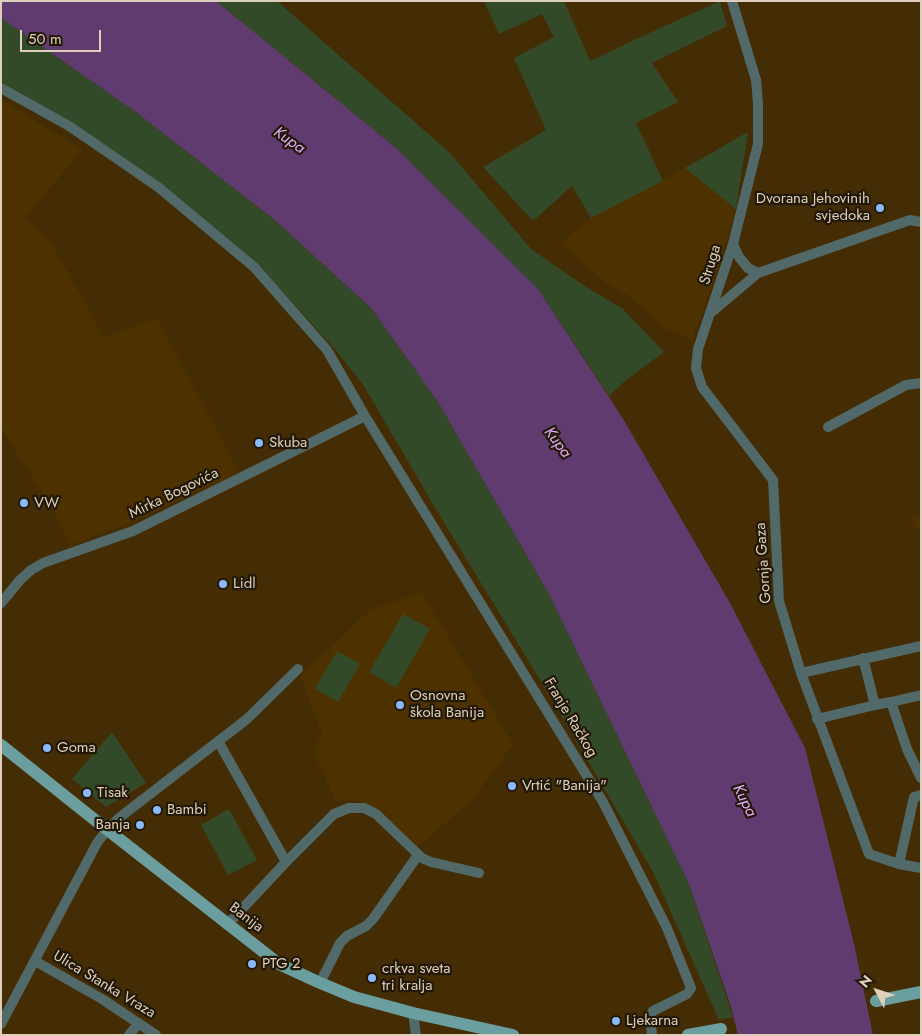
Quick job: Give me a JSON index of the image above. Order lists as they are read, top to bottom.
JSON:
{
  "streets": {
    "main road": ["Banija"],
    "street": [
      "Struga",
      "Mirka Bogovića",
      "Gornja Gaza",
      "Franje Račkog",
      "Ulica Stanka Vraza"
    ]
  },
  "crossings": [
    ["Struga", "Gornja Gaza"],
    ["Mirka Bogovića", "Franje Račkog"]
  ],
  "water": ["Kupa"],
  "places": [
    "Dvorana Jehovinih svjedoka",
    "Skuba",
    "VW",
    "Lidl",
    "Osnovna škola Banija",
    "Goma",
    "Vrtić \"Banija\"",
    "Tisak",
    "Bambi",
    "Banja",
    "PTG 2",
    "crkva sveta tri kralja",
    "Ljekarna"
  ],
  "scale_bar": "50 m",
  "north": "top left"
}
